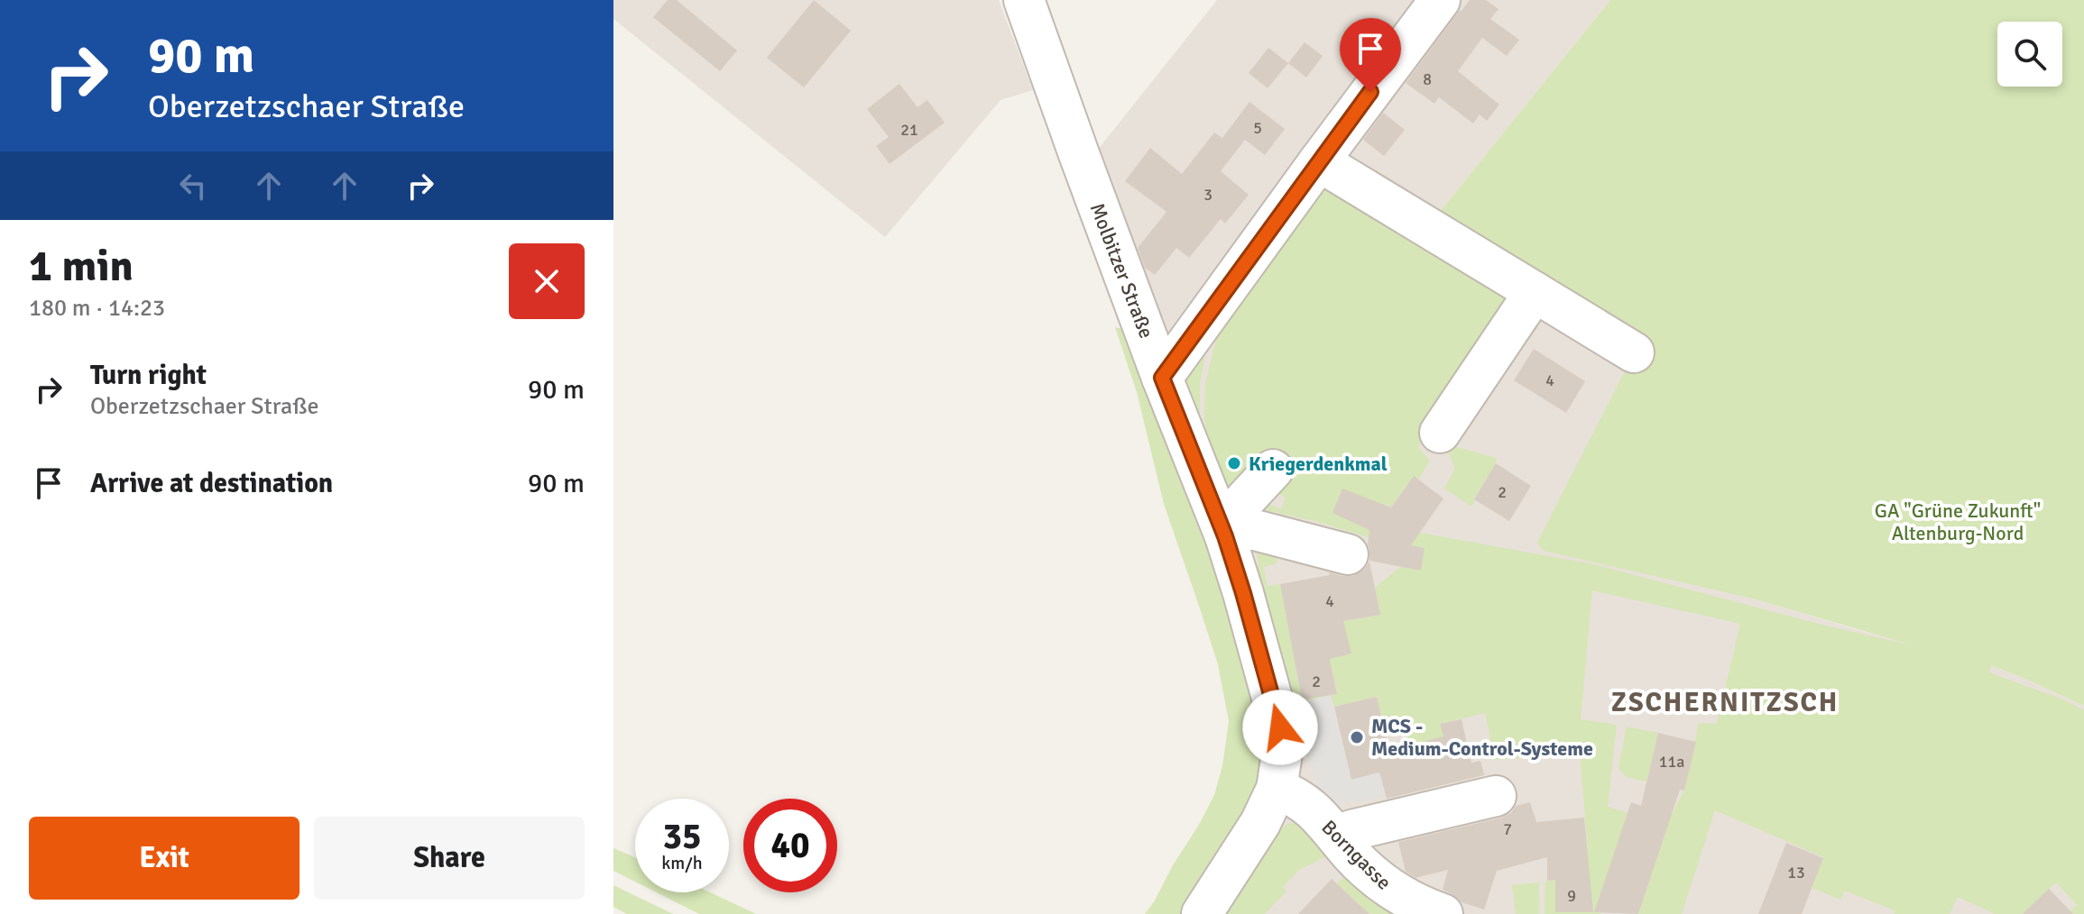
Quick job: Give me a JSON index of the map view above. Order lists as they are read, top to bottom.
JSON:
{
  "streets": {
    "street": ["Molbitzer Straße", "Borngasse"]
  },
  "crossings": [
    ["Molbitzer Straße", "Borngasse"]
  ],
  "districts": ["ZSCHERNITZSCH"],
  "parks": ["GA \"Grüne Zukunft\" Altenburg-Nord"],
  "places": ["Kriegerdenkmal", "MCS - Medium-Control-Systeme"],
  "house_numbers": [
    "8",
    "5",
    "21",
    "3",
    "4",
    "2",
    "4",
    "2",
    "11a",
    "7",
    "13",
    "9"
  ],
  "page": {
    "turn": ["90 m", "Oberzetzschaer Straße"],
    "heading": ["1 min", "180 m · 14:23"],
    "list": [
      {
        "name": "Turn right",
        "note": "Oberzetzschaer Straße",
        "value": "90 m"
      },
      {
        "name": "Arrive at destination",
        "value": "90 m"
      }
    ],
    "speed": "35 km/h",
    "limit": "40",
    "buttons": ["Exit", "Share"]
  }
}
